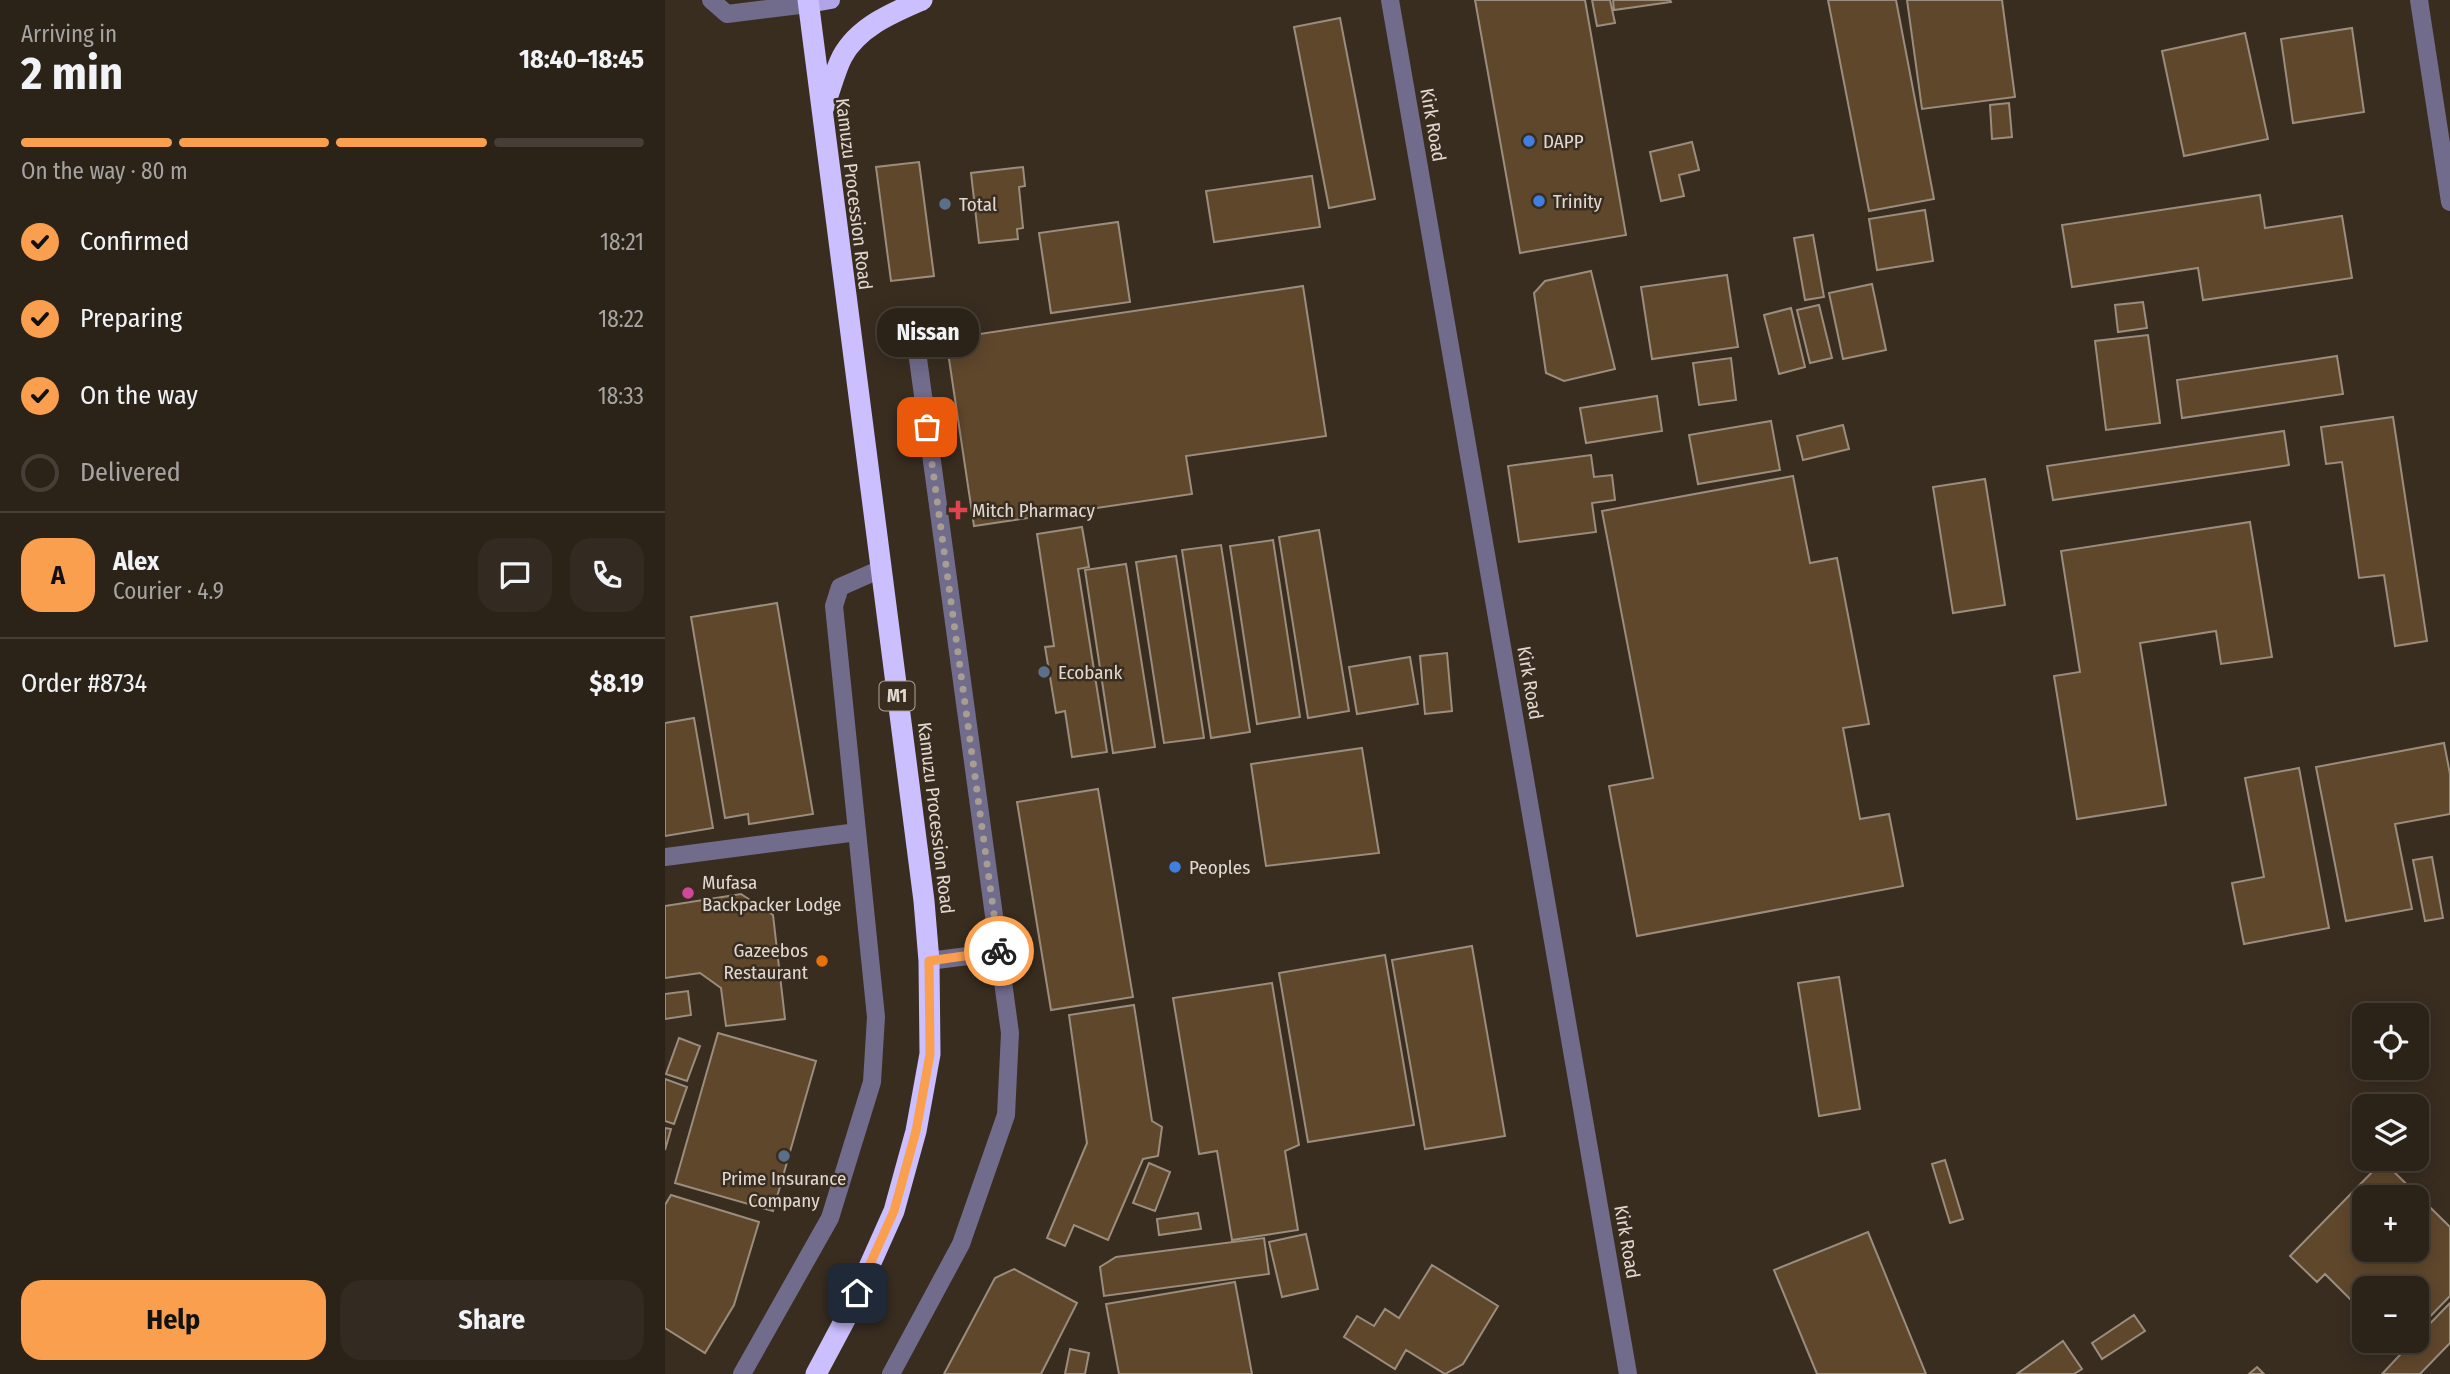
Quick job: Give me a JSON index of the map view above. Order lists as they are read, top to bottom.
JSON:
{
  "streets": {
    "highway": ["Kamuzu Procession Road", "M1"],
    "street": ["Kirk Road"]
  },
  "places": {
    "other": [
      "DAPP",
      "Trinity",
      "Total",
      "Nissan",
      "Ecobank",
      "Peoples",
      "Mufasa Backpacker Lodge",
      "Gazeebos Restaurant",
      "Prime Insurance Company"
    ],
    "health": ["Mitch Pharmacy"]
  },
  "page": {
    "heading": ["2 min", "Arriving in", "18:40–18:45"],
    "panel": [
      "Alex",
      "Courier · 4.9",
      "Order #8734",
      "$8.19"
    ],
    "bar": "On the way · 80 m",
    "list": [
      ["Confirmed", "18:21"],
      ["Preparing", "18:22"],
      ["On the way", "18:33"],
      "Delivered"
    ],
    "bubble": "Nissan",
    "round": "A",
    "map_buttons": ["+", "−"],
    "buttons": ["Help", "Share"]
  }
}
